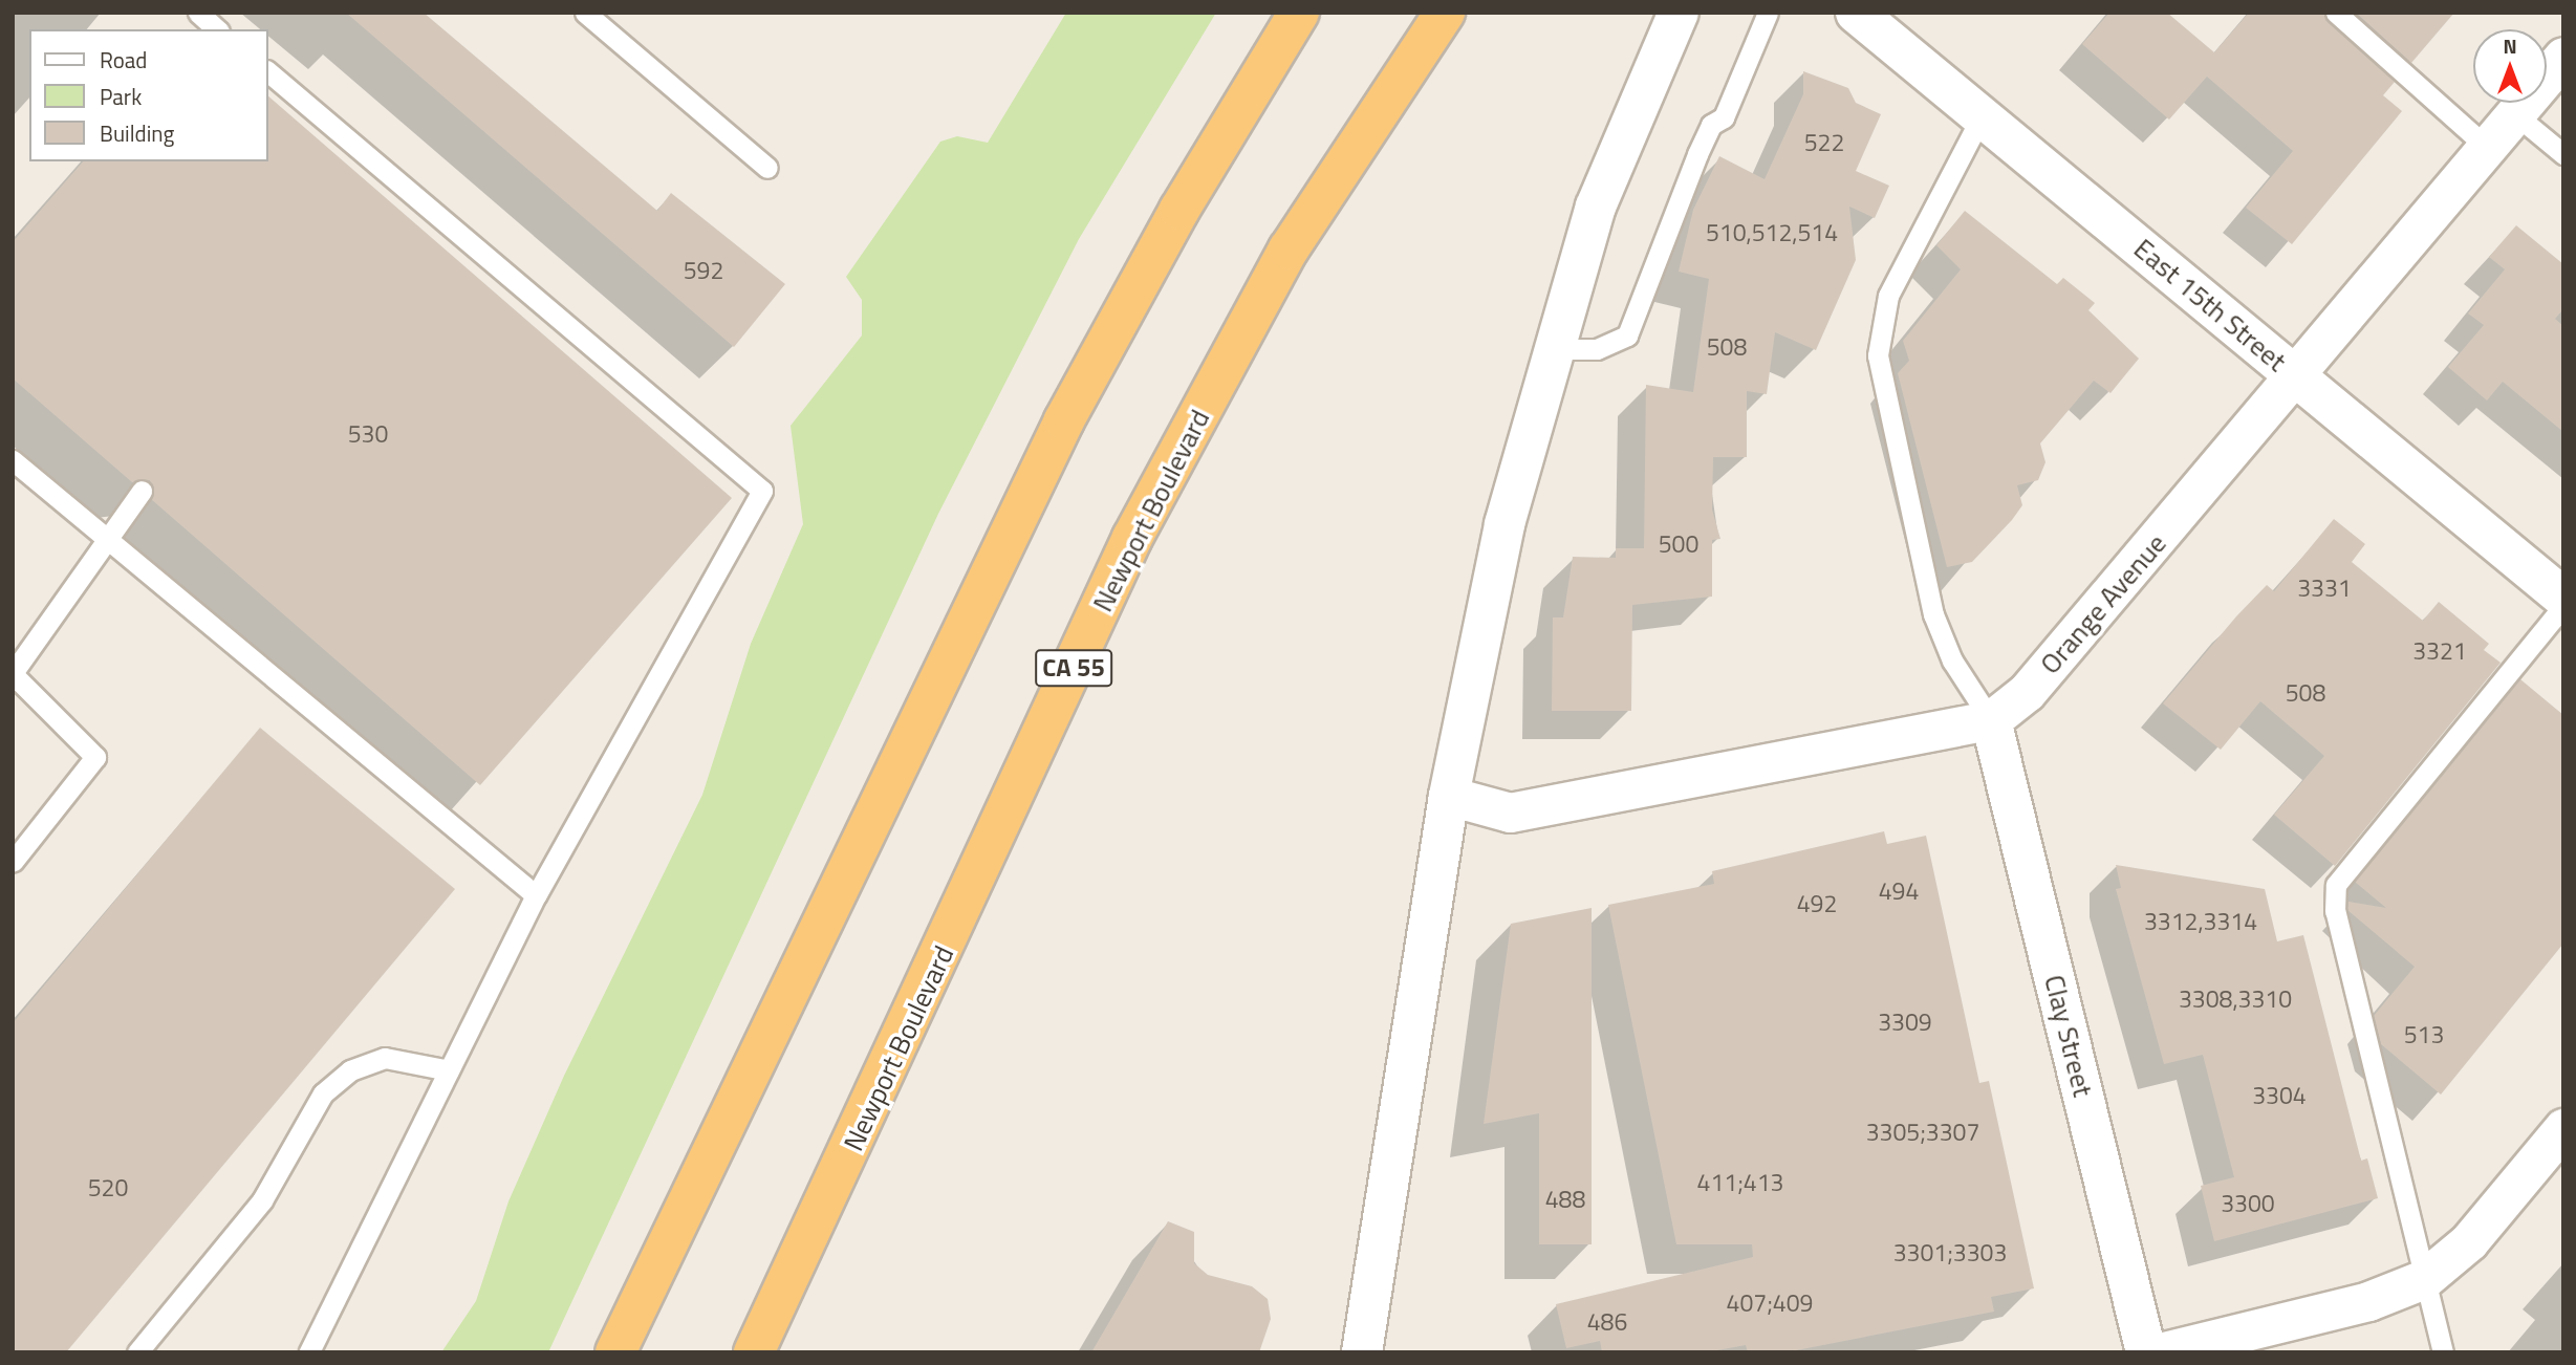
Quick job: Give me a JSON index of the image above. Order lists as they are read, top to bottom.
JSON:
{
  "streets": {
    "highway": ["Newport Boulevard", "CA 55"],
    "street": ["East 15th Street", "Orange Avenue", "Clay Street"]
  },
  "crossings": [
    ["East 15th Street", "Orange Avenue"],
    ["Orange Avenue", "Clay Street"]
  ],
  "house_numbers": [
    "522",
    "510,512,514",
    "592",
    "508",
    "530",
    "500",
    "3331",
    "3321",
    "508",
    "494",
    "492",
    "3312,3314",
    "3308,3310",
    "3309",
    "513",
    "3304",
    "3305;3307",
    "411;413",
    "520",
    "488",
    "3300",
    "3301;3303",
    "407;409",
    "486"
  ],
  "legend": ["Road", "Park", "Building"],
  "north": "top"
}
